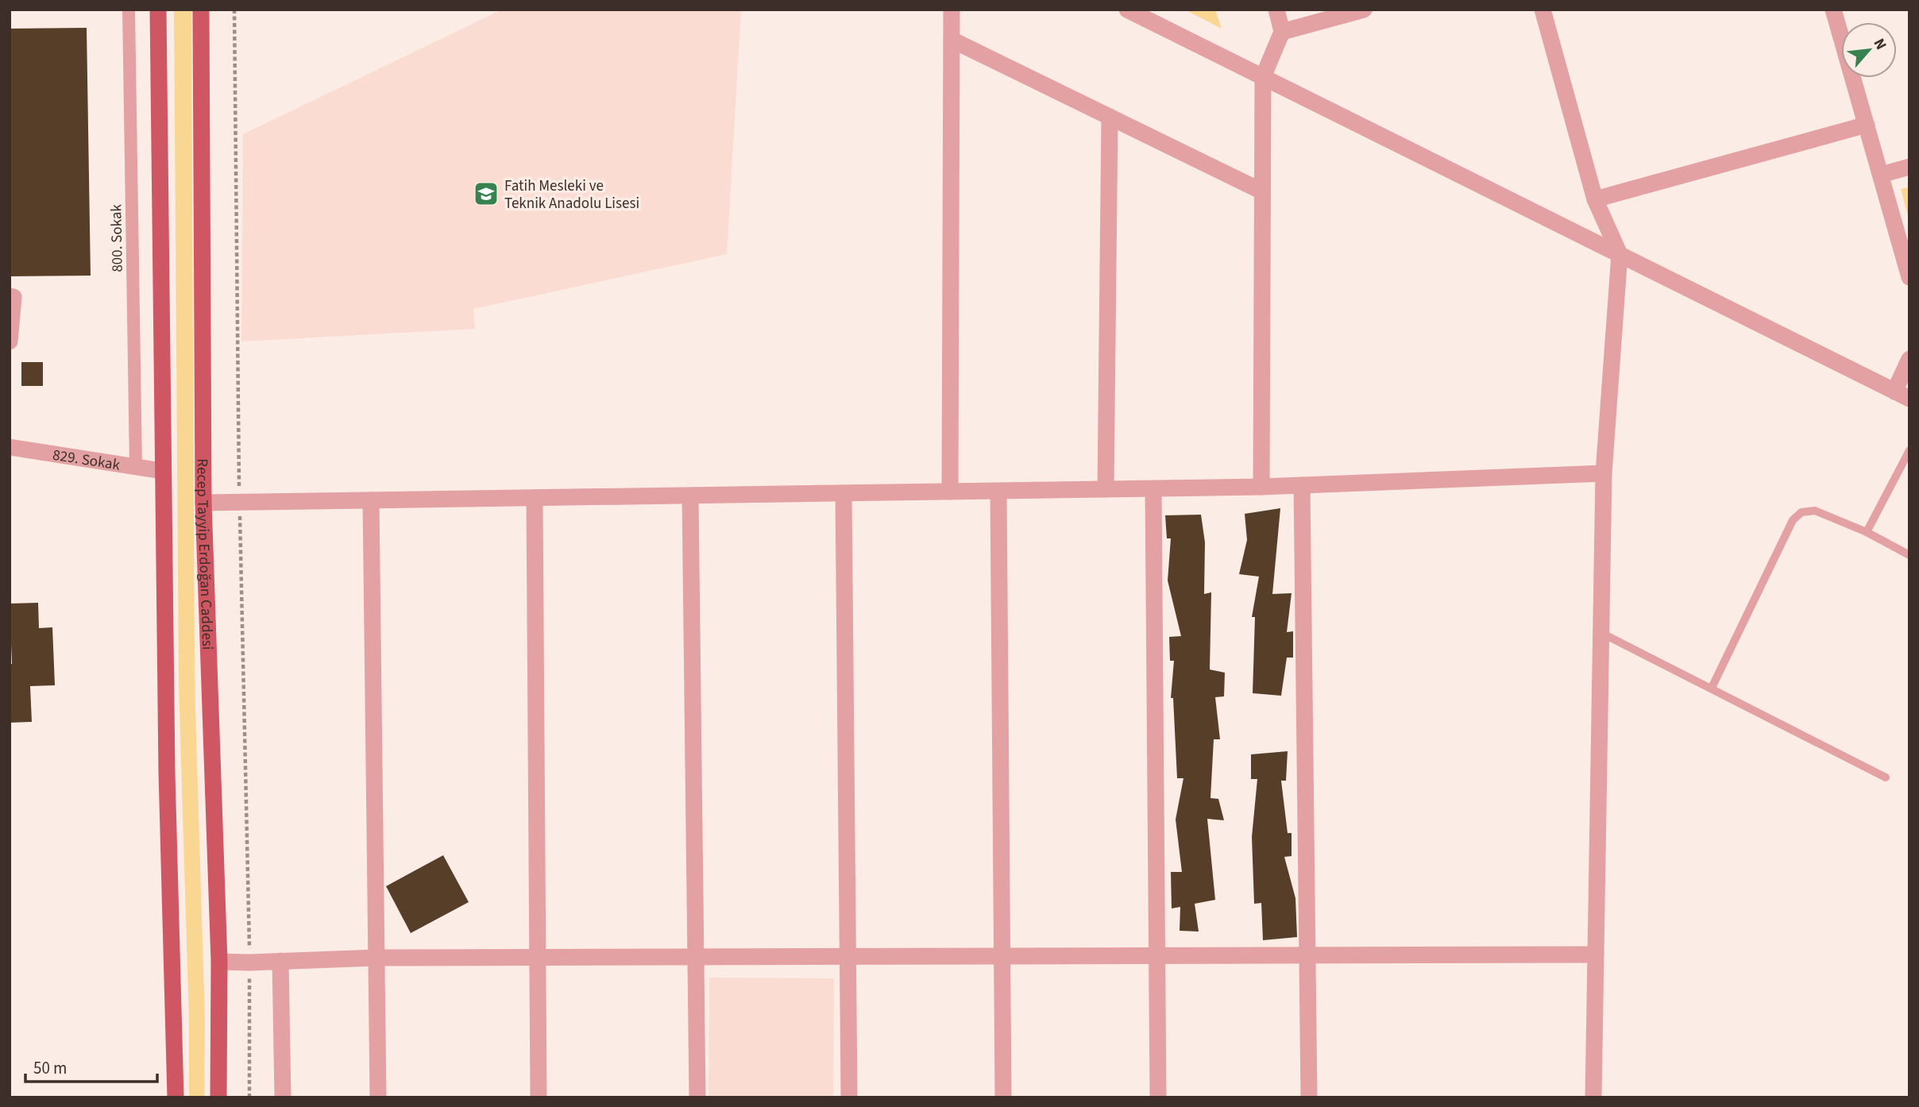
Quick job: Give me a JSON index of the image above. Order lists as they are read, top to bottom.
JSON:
{
  "streets": {
    "main road": ["Recep Tayyip Erdoğan Caddesi"],
    "street": ["800. Sokak", "829. Sokak"]
  },
  "crossings": [
    ["800. Sokak", "829. Sokak"]
  ],
  "places": {
    "school or university": ["Fatih Mesleki ve Teknik Anadolu Lisesi"]
  },
  "scale_bar": "50 m",
  "north": "top right"
}
